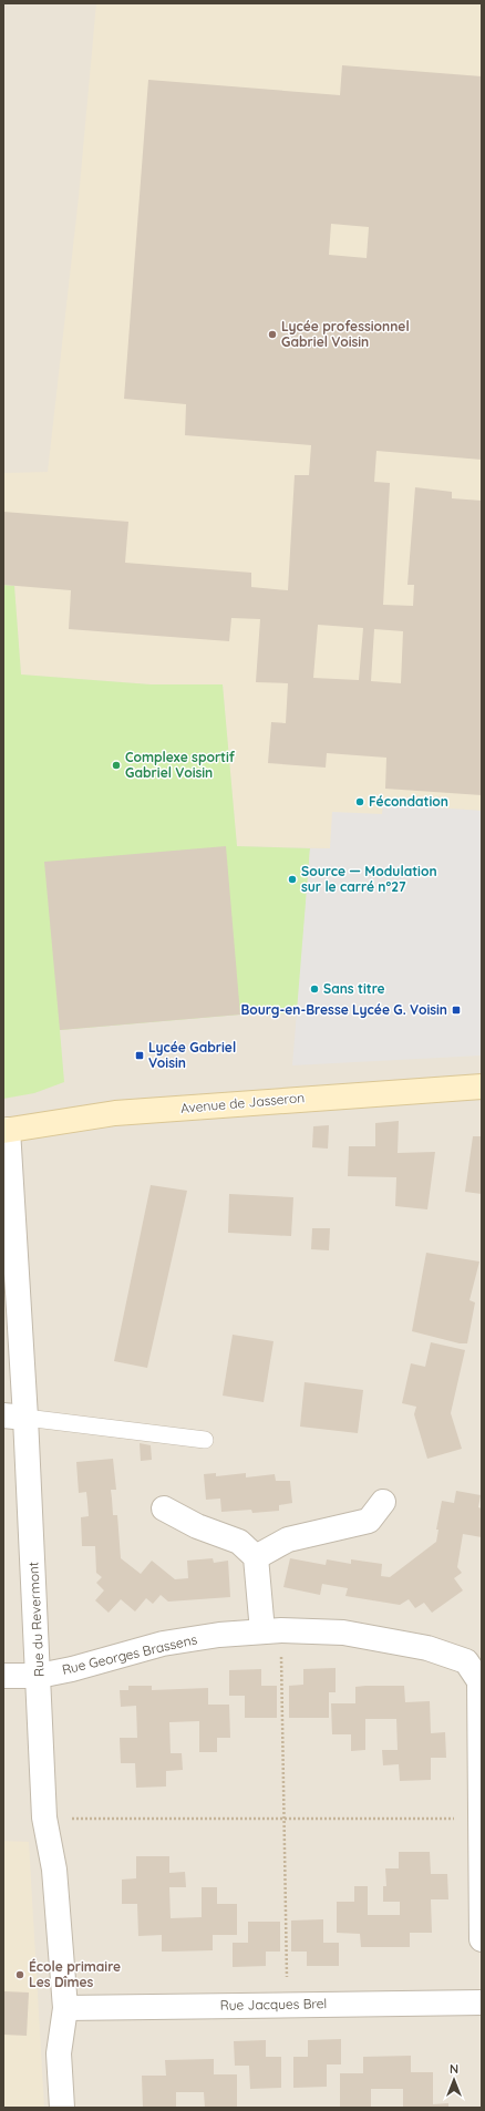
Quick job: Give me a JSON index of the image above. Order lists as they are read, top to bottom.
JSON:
{
  "streets": {
    "main road": ["Avenue de Jasseron"],
    "street": ["Rue du Revermont", "Rue Georges Brassens", "Rue Jacques Brel"]
  },
  "crossings": [
    ["Avenue de Jasseron", "Rue du Revermont"],
    ["Rue du Revermont", "Rue Georges Brassens"],
    ["Rue du Revermont", "Rue Jacques Brel"]
  ],
  "places": {
    "other": [
      "Lycée professionnel Gabriel Voisin",
      "Complexe sportif Gabriel Voisin",
      "Fécondation",
      "Source — Modulation sur le carré n°27",
      "Sans titre",
      "École primaire Les Dîmes"
    ],
    "transit": ["Bourg-en-Bresse Lycée G. Voisin", "Lycée Gabriel Voisin"]
  },
  "north": "top"
}
